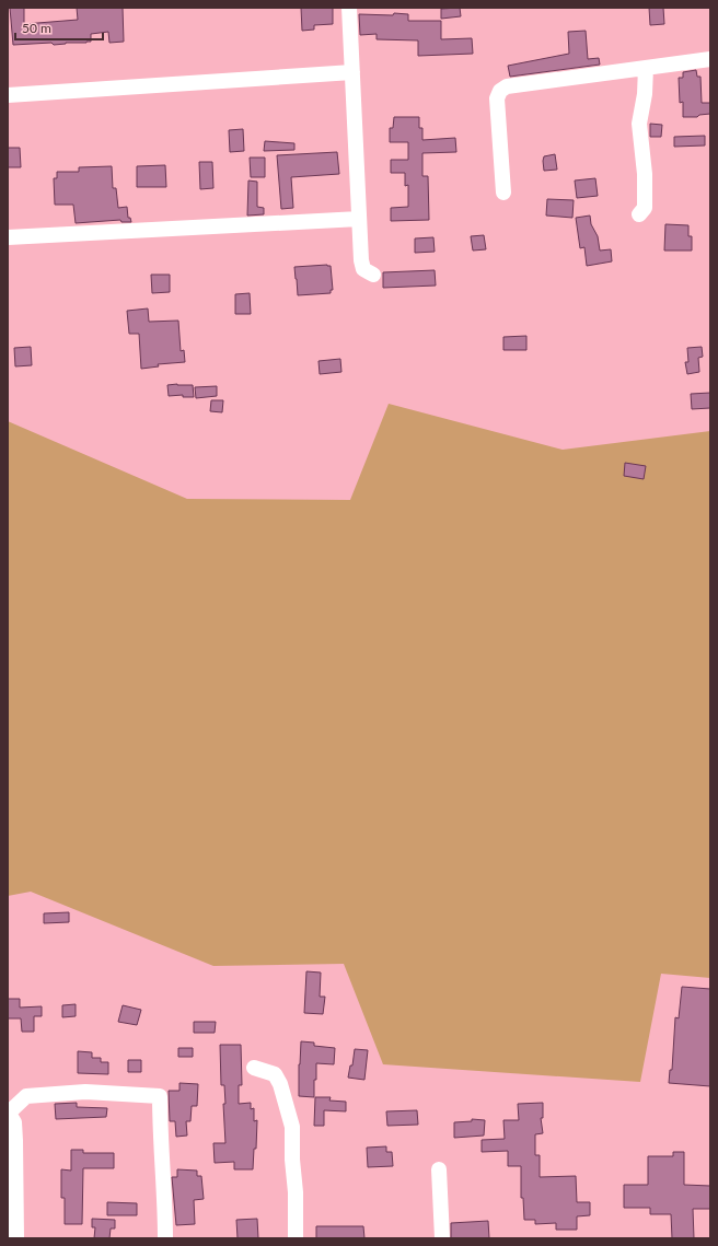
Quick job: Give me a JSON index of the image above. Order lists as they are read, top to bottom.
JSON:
{
  "scale_bar": "50 m"
}
